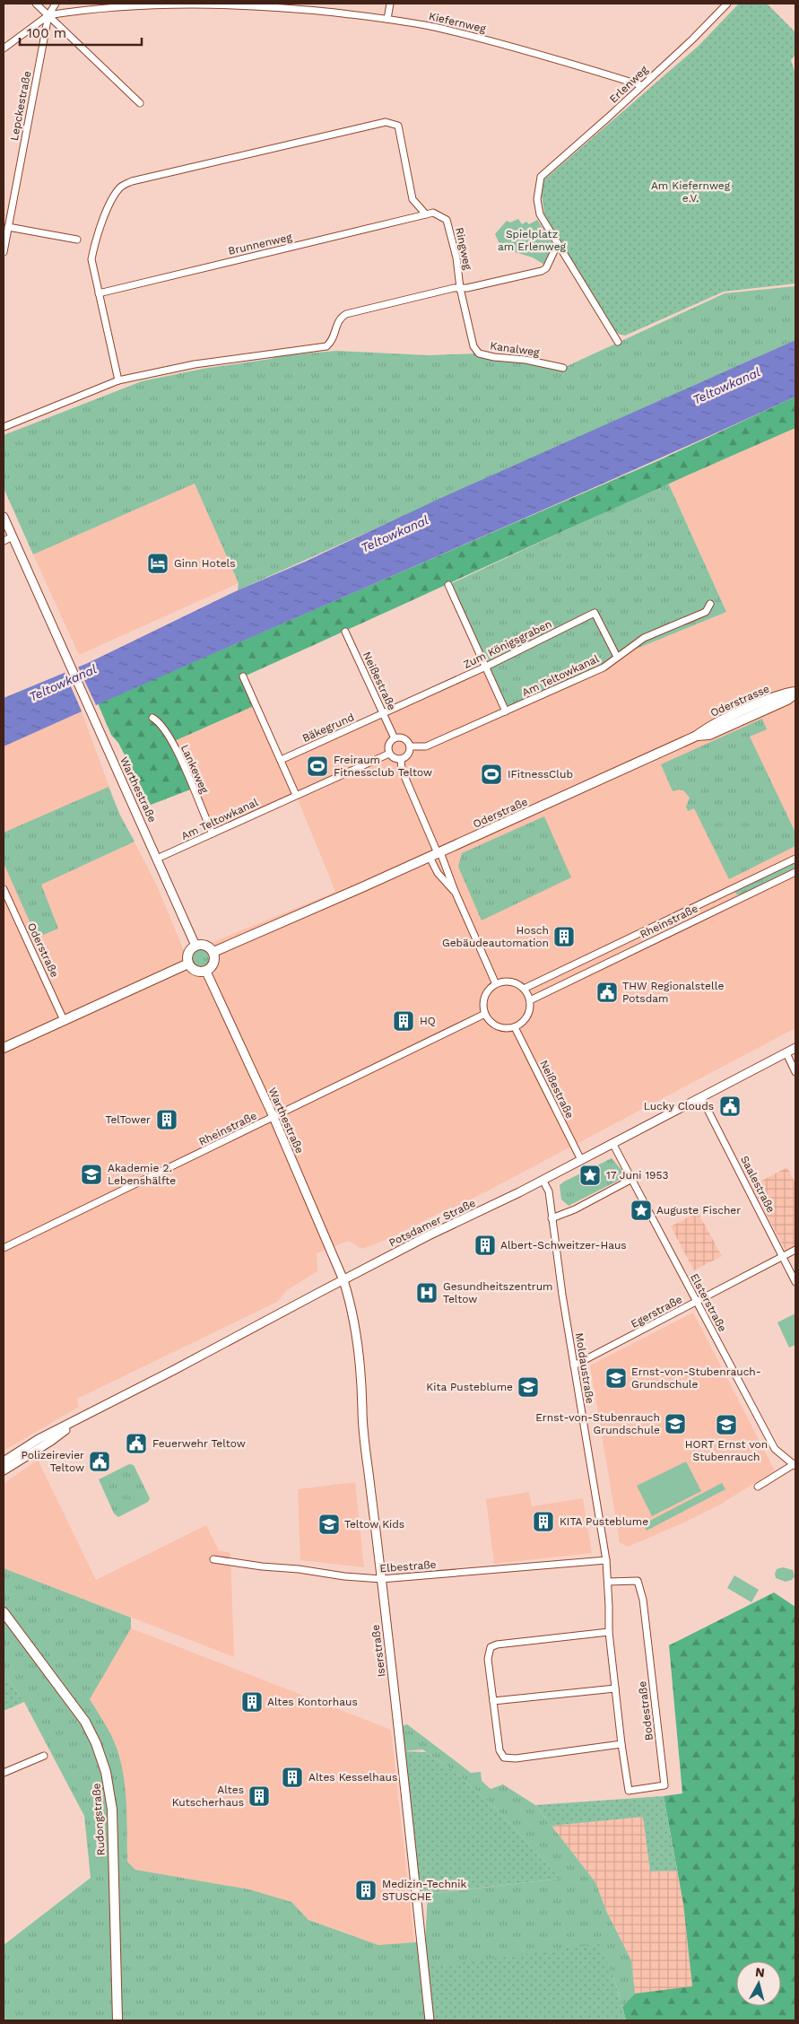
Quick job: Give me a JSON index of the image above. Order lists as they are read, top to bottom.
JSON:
{
  "streets": {
    "main road": ["Oderstraße", "Rudongstraße"],
    "street": [
      "Kiefernweg",
      "Erlenweg",
      "Lepckestraße",
      "Brunnenweg",
      "Ringweg",
      "Kanalweg",
      "Zum Königsgraben",
      "Am Teltowkanal",
      "Neißestraße",
      "Bäkegrund",
      "Lankeweg",
      "Warthestraße",
      "Rheinstraße",
      "Saalestraße",
      "Potsdamer Straße",
      "Elsterstraße",
      "Egerstraße",
      "Moldaustraße",
      "Elbestraße",
      "Iserstraße",
      "Bodestraße"
    ]
  },
  "crossings": [
    ["Kiefernweg", "Erlenweg"],
    ["Kiefernweg", "Lepckestraße"],
    ["Brunnenweg", "Ringweg"],
    ["Ringweg", "Kanalweg"],
    ["Zum Königsgraben", "Am Teltowkanal"],
    ["Zum Königsgraben", "Neißestraße"],
    ["Zum Königsgraben", "Bäkegrund"],
    ["Am Teltowkanal", "Neißestraße"],
    ["Am Teltowkanal", "Lankeweg"],
    ["Am Teltowkanal", "Warthestraße"],
    ["Neißestraße", "Bäkegrund"],
    ["Neißestraße", "Rheinstraße"],
    ["Neißestraße", "Potsdamer Straße"],
    ["Warthestraße", "Oderstraße"],
    ["Warthestraße", "Rheinstraße"],
    ["Warthestraße", "Potsdamer Straße"],
    ["Warthestraße", "Iserstraße"],
    ["Saalestraße", "Potsdamer Straße"],
    ["Saalestraße", "Egerstraße"],
    ["Potsdamer Straße", "Elsterstraße"],
    ["Potsdamer Straße", "Moldaustraße"],
    ["Potsdamer Straße", "Iserstraße"],
    ["Elsterstraße", "Egerstraße"],
    ["Egerstraße", "Moldaustraße"],
    ["Moldaustraße", "Elbestraße"],
    ["Moldaustraße", "Bodestraße"],
    ["Elbestraße", "Iserstraße"],
    ["Elbestraße", "Bodestraße"]
  ],
  "water": ["Teltowkanal"],
  "parks": ["Am Kiefernweg e.V.", "Spielplatz am Erlenweg"],
  "places": {
    "hotel": ["Ginn Hotels"],
    "sports": ["Freiraum Fitnessclub Teltow", "IFitnessClub"],
    "building": [
      "Hosch Gebäudeautomation",
      "HQ",
      "TelTower",
      "Albert-Schweitzer-Haus",
      "KITA Pusteblume",
      "Altes Kontorhaus",
      "Altes Kesselhaus",
      "Altes Kutscherhaus",
      "Medizin-Technik STUSCHE"
    ],
    "public building": [
      "THW Regionalstelle Potsdam",
      "Lucky Clouds",
      "Feuerwehr Teltow",
      "Polizeirevier Teltow"
    ],
    "school or university": [
      "Akademie 2. Lebenshälfte",
      "Ernst-von-Stubenrauch- Grundschule",
      "Kita Pusteblume",
      "Ernst-von-Stubenrauch Grundschule",
      "HORT Ernst von Stubenrauch",
      "Teltow Kids"
    ],
    "place": ["17 Juni 1953", "Auguste Fischer"],
    "hospital": ["Gesundheitszentrum Teltow"]
  },
  "scale_bar": "100 m",
  "north": "top"
}
